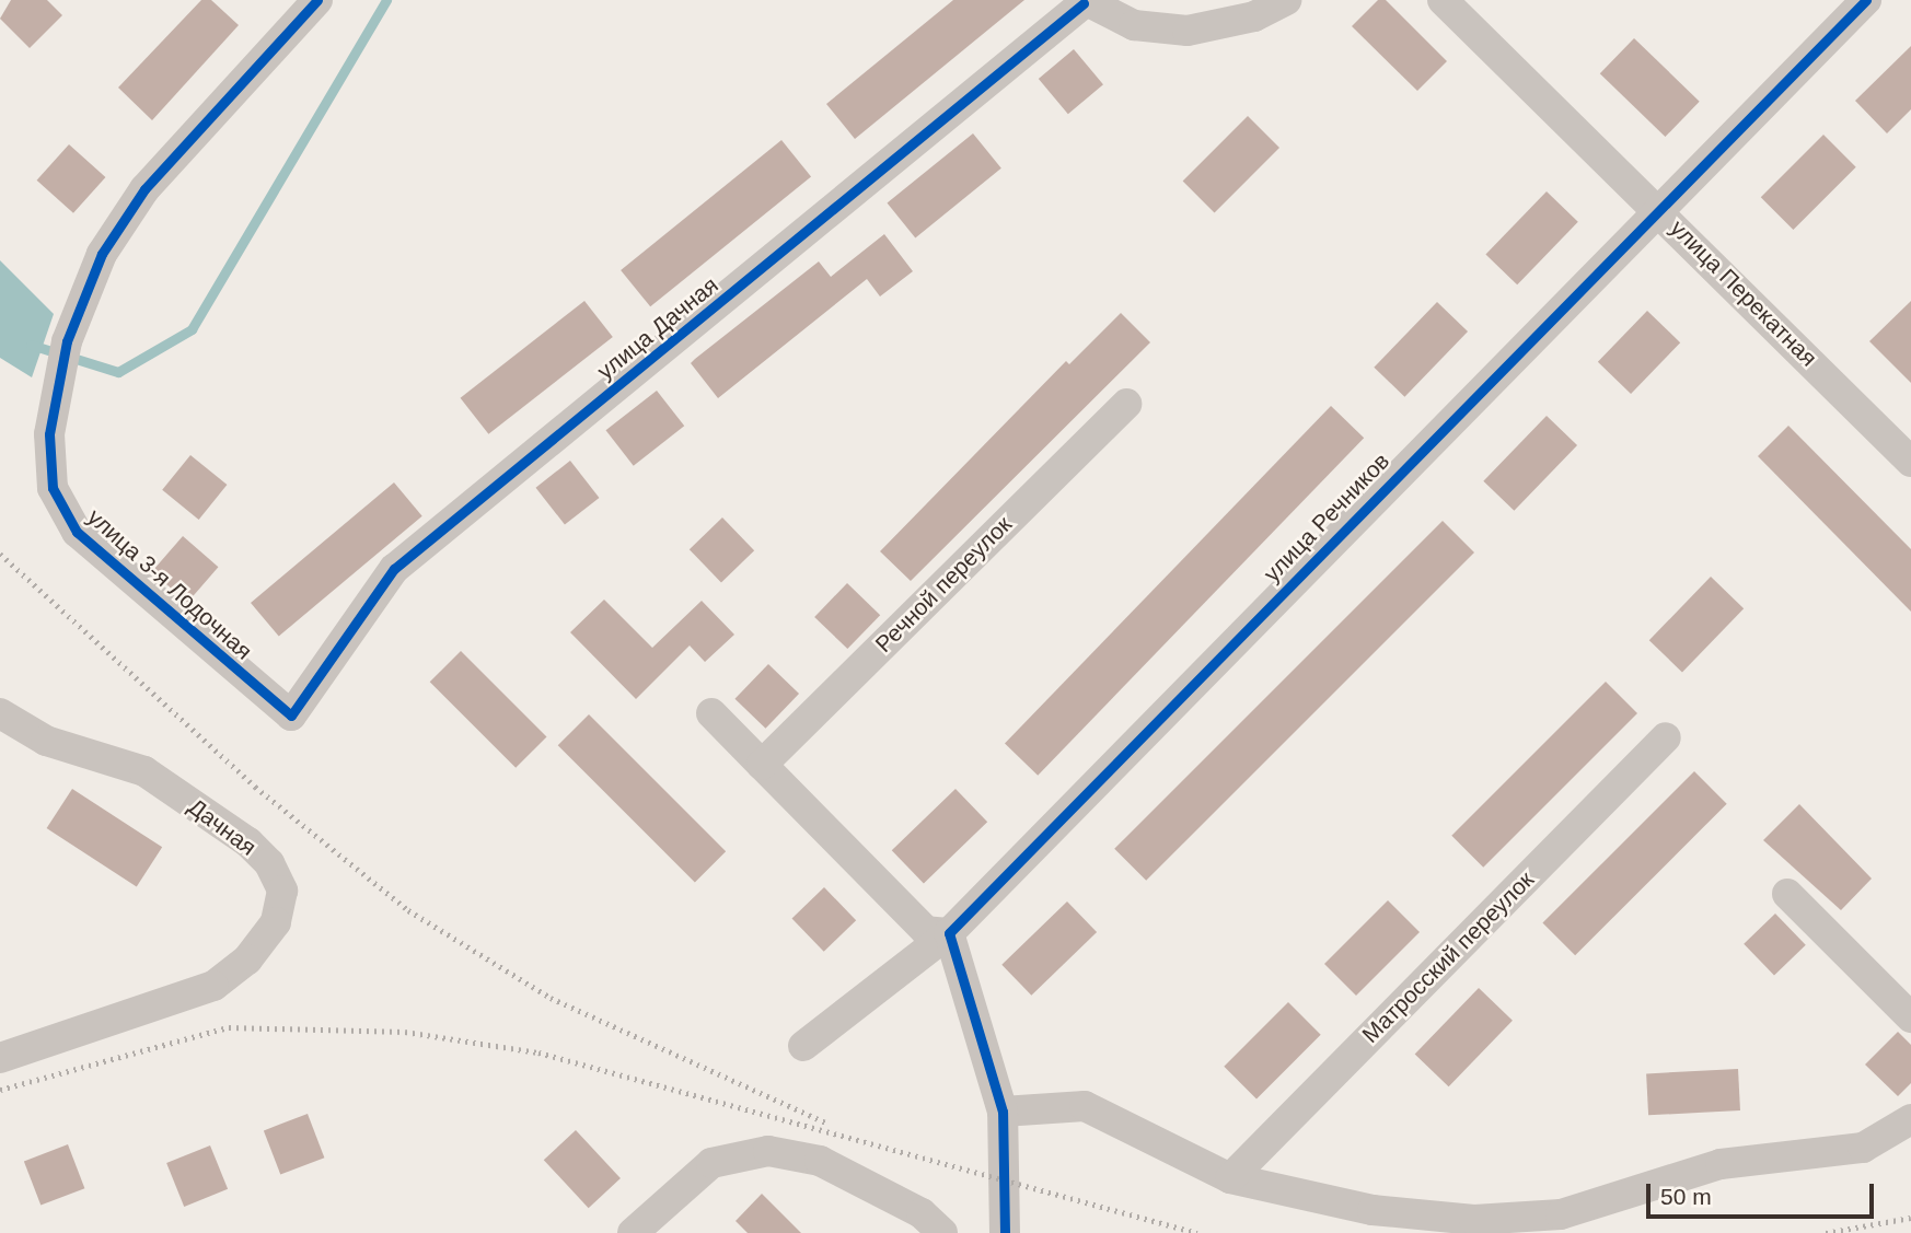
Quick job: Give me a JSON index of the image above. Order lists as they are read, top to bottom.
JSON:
{
  "streets": {
    "street": [
      "улица Перекатная",
      "улица Дачная",
      "улица Речников",
      "улица 3-я Лодочная",
      "Речной переулок",
      "Дачная",
      "Матросский переулок"
    ]
  },
  "crossings": [
    ["улица Перекатная", "улица Речников"],
    ["улица Дачная", "улица 3-я Лодочная"]
  ],
  "scale_bar": "50 m"
}
